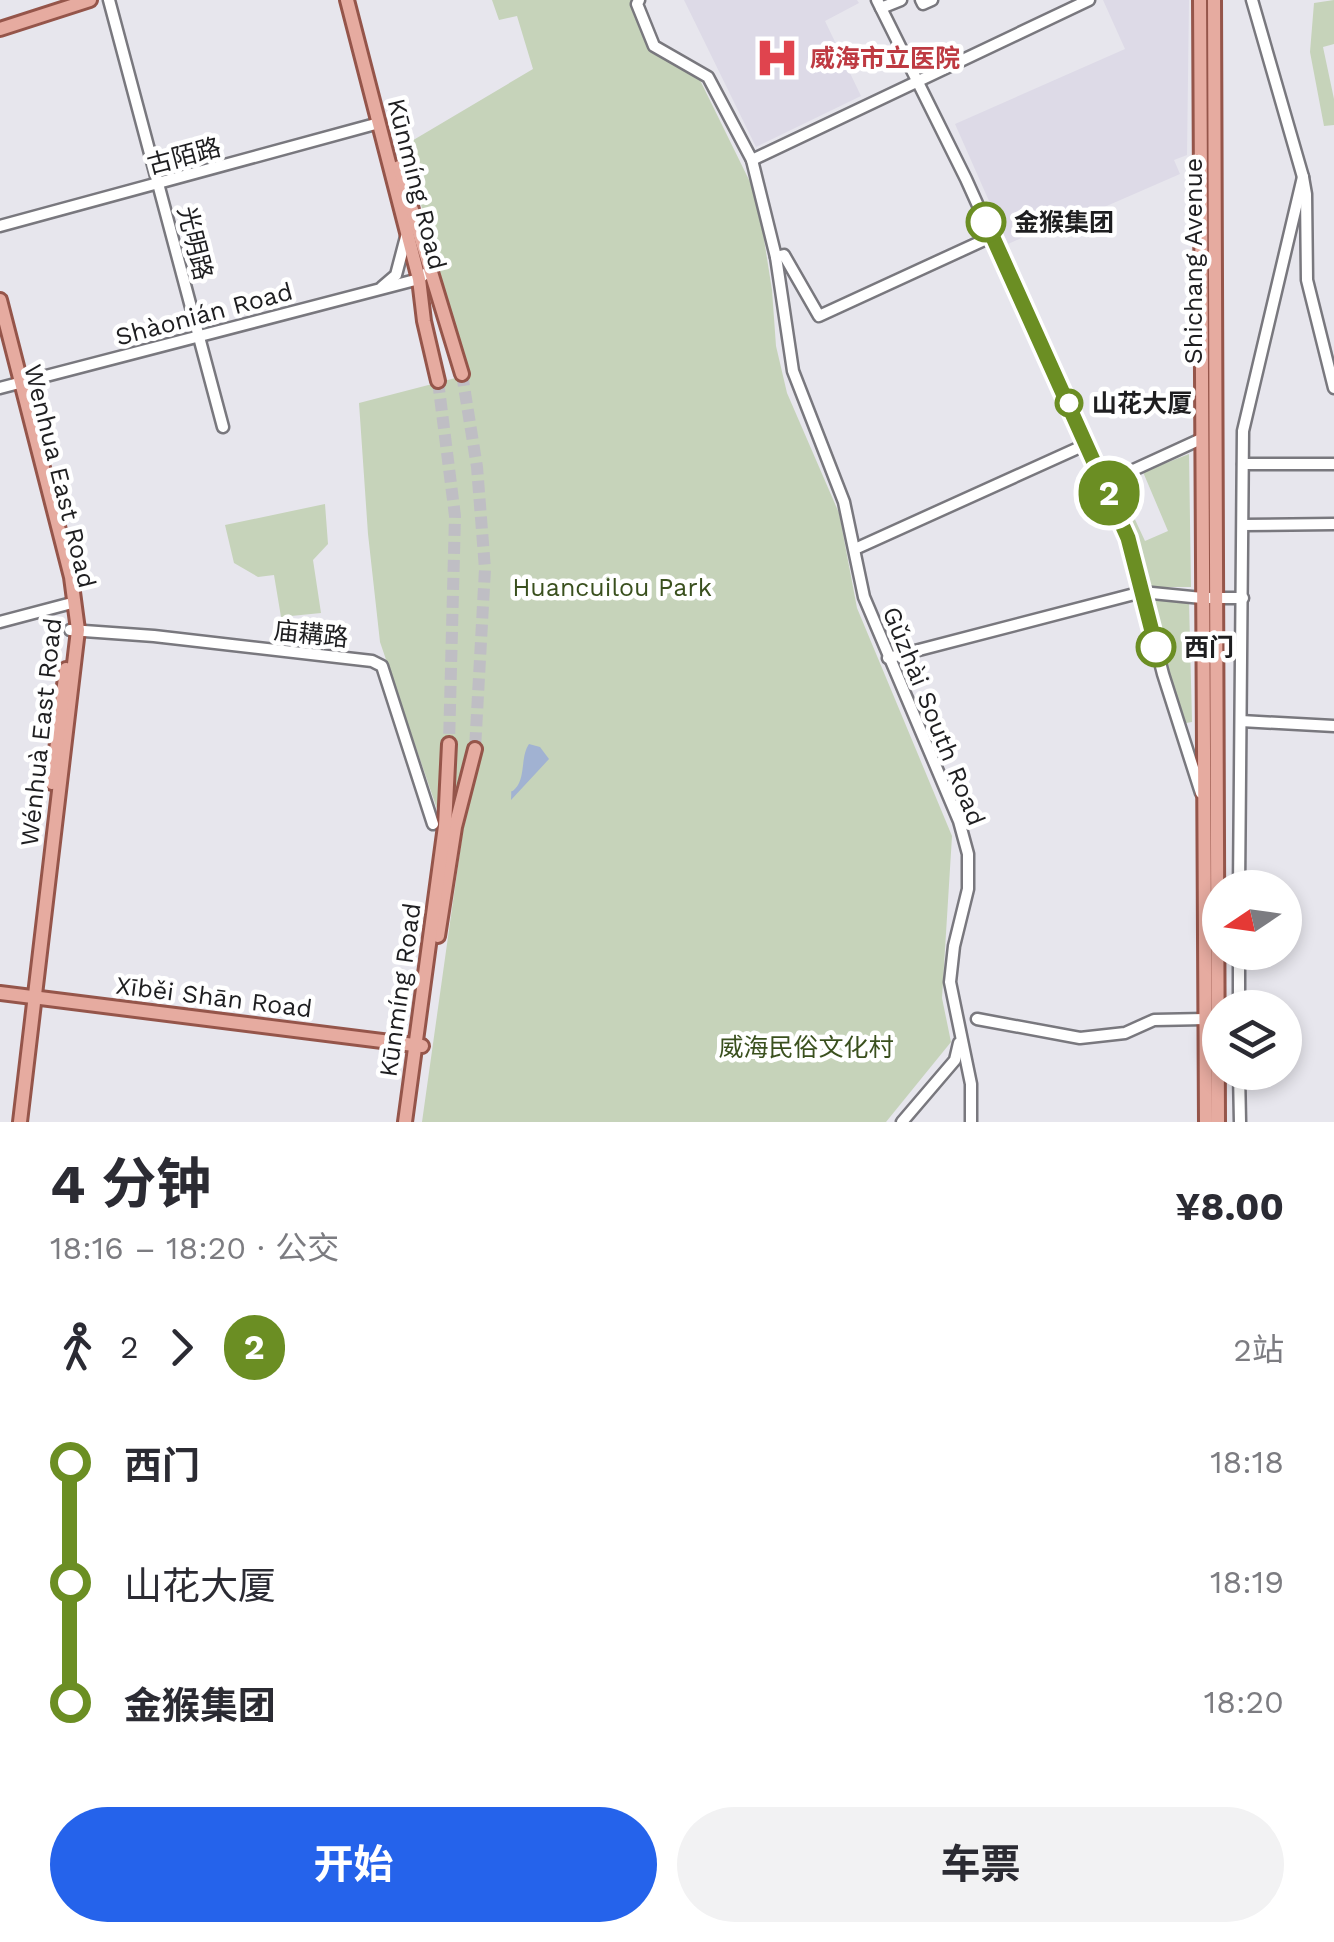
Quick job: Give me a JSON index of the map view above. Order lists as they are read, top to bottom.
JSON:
{
  "streets": {
    "main road": [
      "Kūnmíng Road",
      "Shichang Avenue",
      "Wenhua East Road",
      "Wénhuà East Road",
      "Xīběi Shān Road"
    ],
    "street": [
      "古陌路",
      "光明路",
      "Shàonián Road",
      "庙耩路",
      "Gǔzhài South Road"
    ]
  },
  "crossings": [
    ["古陌路", "Kūnmíng Road"],
    ["古陌路", "光明路"],
    ["Kūnmíng Road", "Shàonián Road"],
    ["Kūnmíng Road", "Xīběi Shān Road"],
    ["光明路", "Shàonián Road"],
    ["Shàonián Road", "Wenhua East Road"],
    ["Shàonián Road", "Wénhuà East Road"],
    ["Wenhua East Road", "庙耩路"],
    ["Wenhua East Road", "Wénhuà East Road"],
    ["Wenhua East Road", "Xīběi Shān Road"],
    ["庙耩路", "Wénhuà East Road"]
  ],
  "parks": ["Huancuilou Park", "威海民俗文化村"],
  "places": {
    "hospital": ["威海市立医院"],
    "other": ["金猴集团", "山花大厦", "西门"]
  },
  "lines": ["bus line 2"],
  "north": "left",
  "page": {
    "on_map": "2",
    "heading": ["4 分钟", "18:16 – 18:20 · 公交", "¥8.00"],
    "legs": ["2", "2", "2站"],
    "list": [
      {
        "name": "西门",
        "value": "18:18"
      },
      {
        "name": "山花大厦",
        "value": "18:19"
      },
      {
        "name": "金猴集团",
        "value": "18:20"
      }
    ],
    "buttons": ["开始", "车票"]
  }
}
